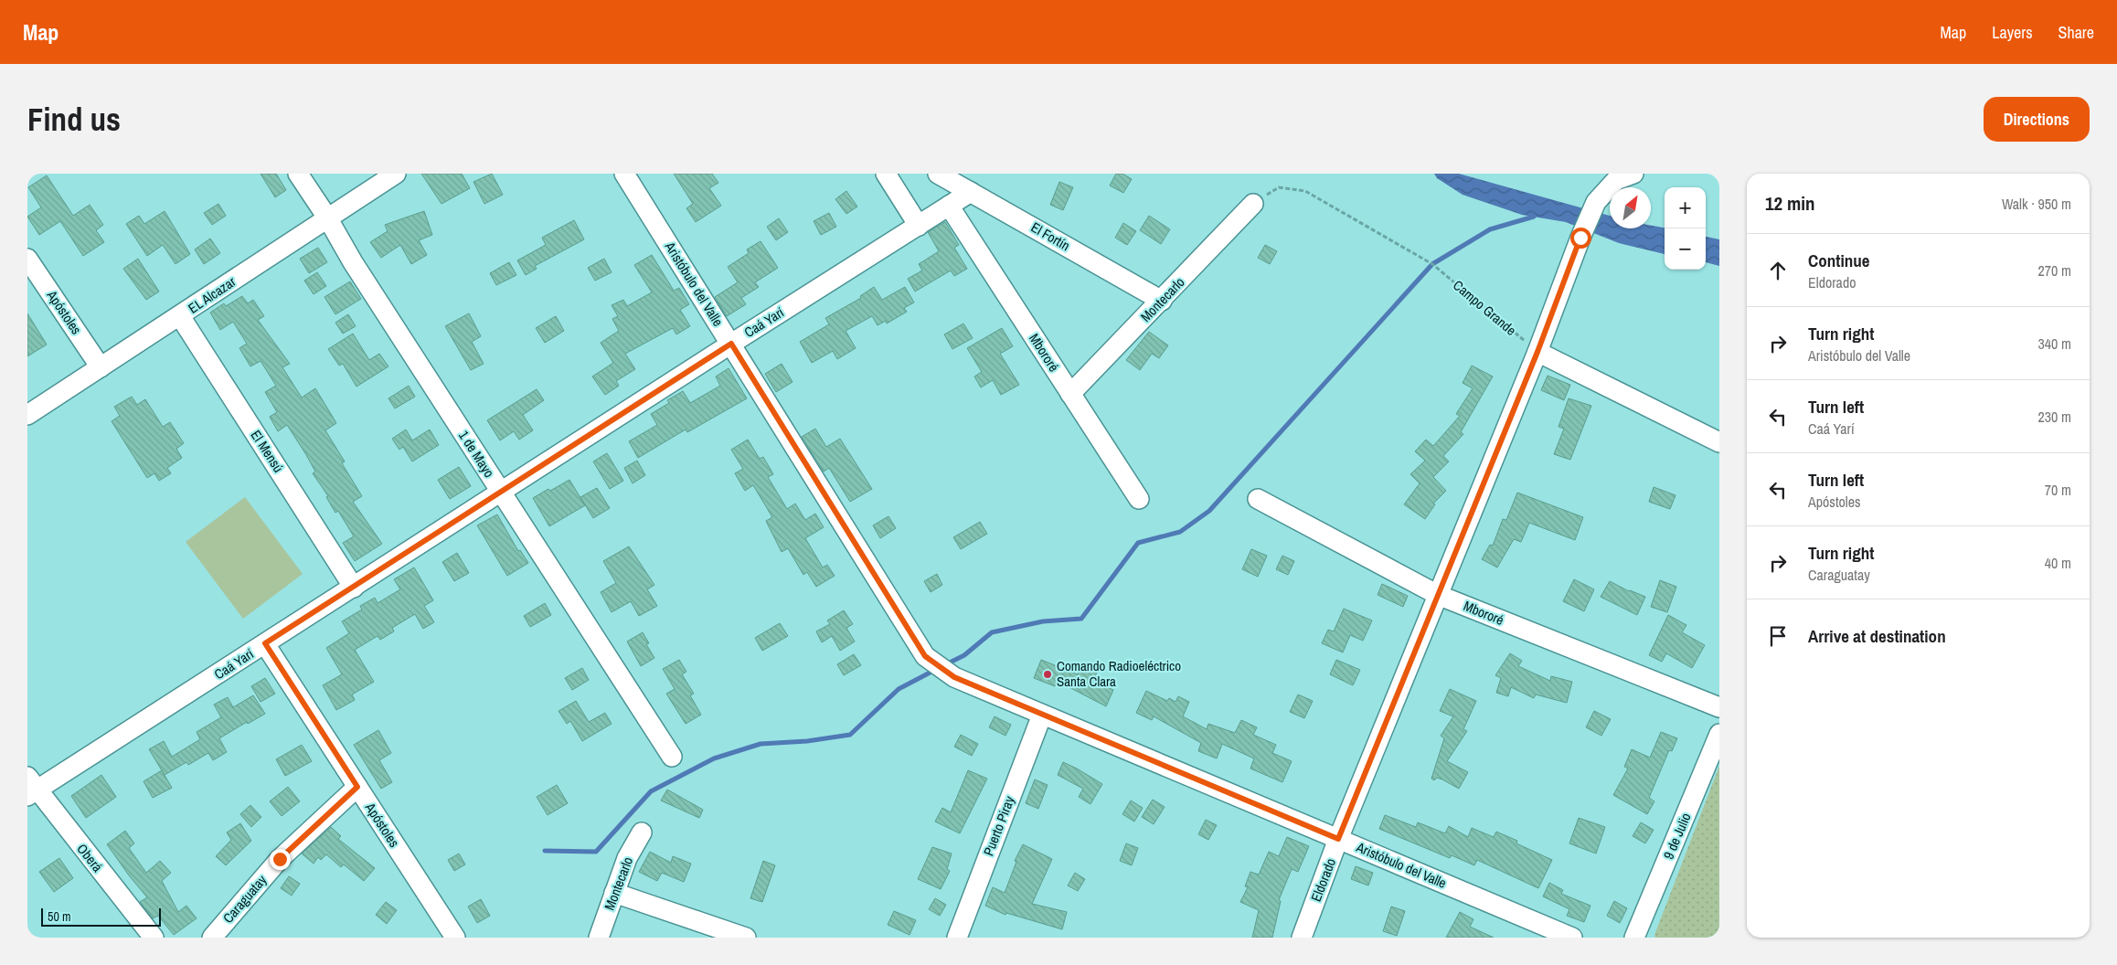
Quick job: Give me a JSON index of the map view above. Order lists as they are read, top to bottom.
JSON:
{
  "streets": {
    "street": [
      "El Fortín",
      "Aristóbulo del Valle",
      "EL Alcazar",
      "Montecarlo",
      "Apóstoles",
      "Caá Yarí",
      "Mbororé",
      "El Mensú",
      "1 de Mayo",
      "Puerto Piray",
      "9 de Julio",
      "Oberá",
      "Eldorado",
      "Caraguatay"
    ],
    "path": ["Campo Grande"]
  },
  "crossings": [
    ["El Fortín", "Montecarlo"],
    ["El Fortín", "Caá Yarí"],
    ["Aristóbulo del Valle", "Caá Yarí"],
    ["Aristóbulo del Valle", "Puerto Piray"],
    ["Aristóbulo del Valle", "Eldorado"],
    ["EL Alcazar", "Apóstoles"],
    ["EL Alcazar", "El Mensú"],
    ["EL Alcazar", "1 de Mayo"],
    ["Montecarlo", "Campo Grande"],
    ["Montecarlo", "Mbororé"],
    ["Campo Grande", "Eldorado"],
    ["Apóstoles", "Caá Yarí"],
    ["Apóstoles", "Caraguatay"],
    ["Caá Yarí", "Mbororé"],
    ["Caá Yarí", "El Mensú"],
    ["Caá Yarí", "1 de Mayo"],
    ["Caá Yarí", "Oberá"],
    ["Mbororé", "Eldorado"]
  ],
  "places": ["Comando Radioeléctrico Santa Clara"],
  "scale_bar": "50 m",
  "north": "top right",
  "page": {
    "header": "Map",
    "nav": ["Map", "Layers", "Share"],
    "buttons": "Directions",
    "title": "Find us",
    "heading": ["12 min", "Walk · 950 m"],
    "map_buttons": ["+", "−"],
    "list": [
      ["Continue", "Eldorado", "270 m"],
      ["Turn right", "Aristóbulo del Valle", "340 m"],
      ["Turn left", "Caá Yarí", "230 m"],
      ["Turn left", "Apóstoles", "70 m"],
      ["Turn right", "Caraguatay", "40 m"],
      "Arrive at destination"
    ],
    "scale": "50 m"
  }
}
